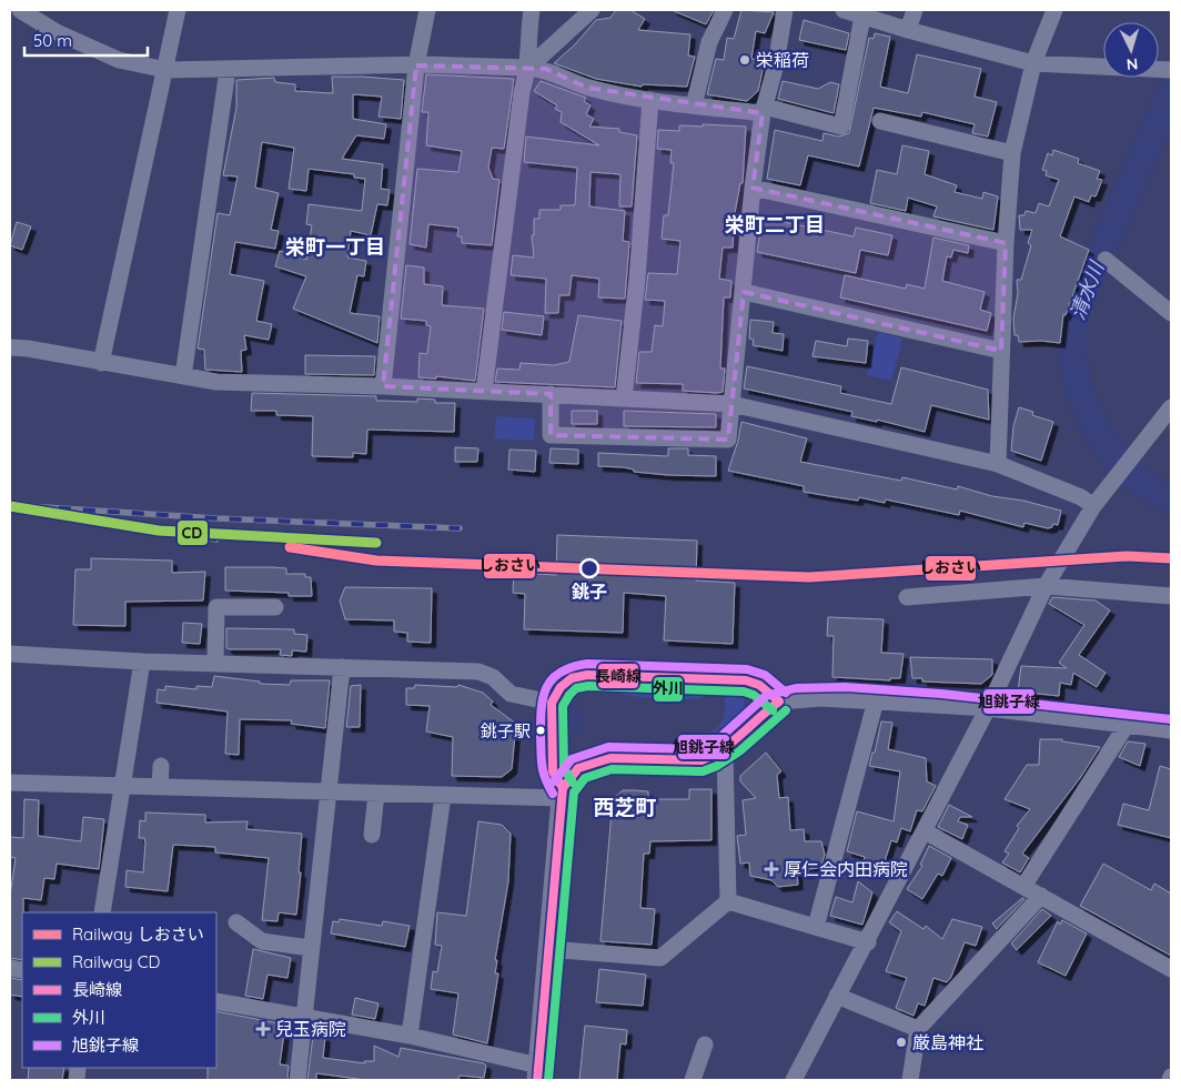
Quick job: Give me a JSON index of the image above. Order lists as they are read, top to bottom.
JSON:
{
  "districts": ["栄町二丁目", "栄町一丁目", "西芝町"],
  "water": ["清水川"],
  "places": {
    "other": [
      "栄稲荷",
      "銚子",
      "銚子駅",
      "厳島神社"
    ],
    "health": ["厚仁会内田病院", "兒玉病院"]
  },
  "lines": [
    "rail line CD",
    "rail line しおさい",
    "transit line 旭銚子線",
    "transit line 長崎線",
    "transit line 外川"
  ],
  "legend": [
    "Railway しおさい",
    "Railway CD",
    "長崎線",
    "外川",
    "旭銚子線"
  ],
  "scale_bar": "50 m",
  "north": "bottom"
}
